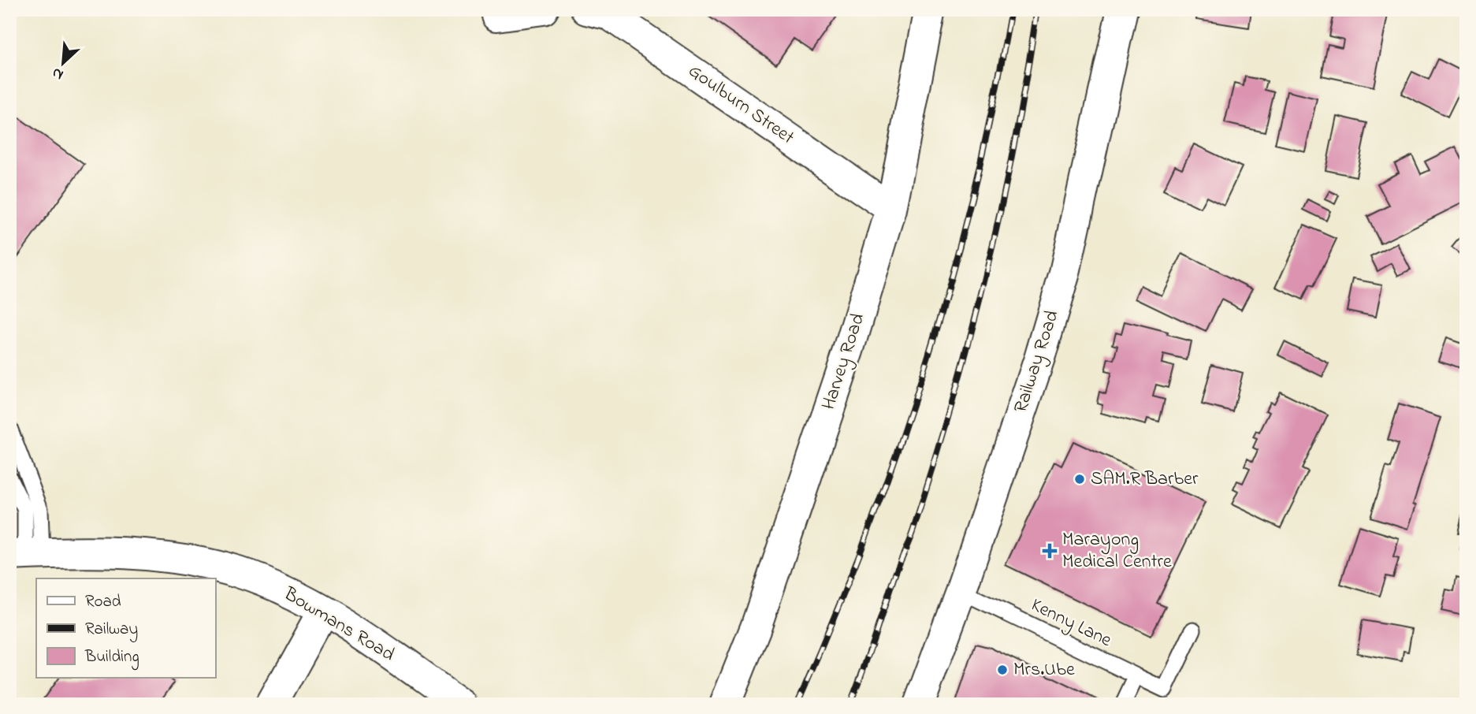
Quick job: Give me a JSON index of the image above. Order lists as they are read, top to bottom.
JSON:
{
  "streets": {
    "street": [
      "Goulburn Street",
      "Harvey Road",
      "Railway Road",
      "Bowmans Road"
    ],
    "lane": ["Kenny Lane"]
  },
  "crossings": [
    ["Goulburn Street", "Harvey Road"],
    ["Railway Road", "Kenny Lane"]
  ],
  "places": {
    "other": ["SAM.R Barber", "Mrs.Ube"],
    "health": ["Marayong Medical Centre"]
  },
  "legend": ["Road", "Railway", "Building"],
  "north": "bottom left"
}
